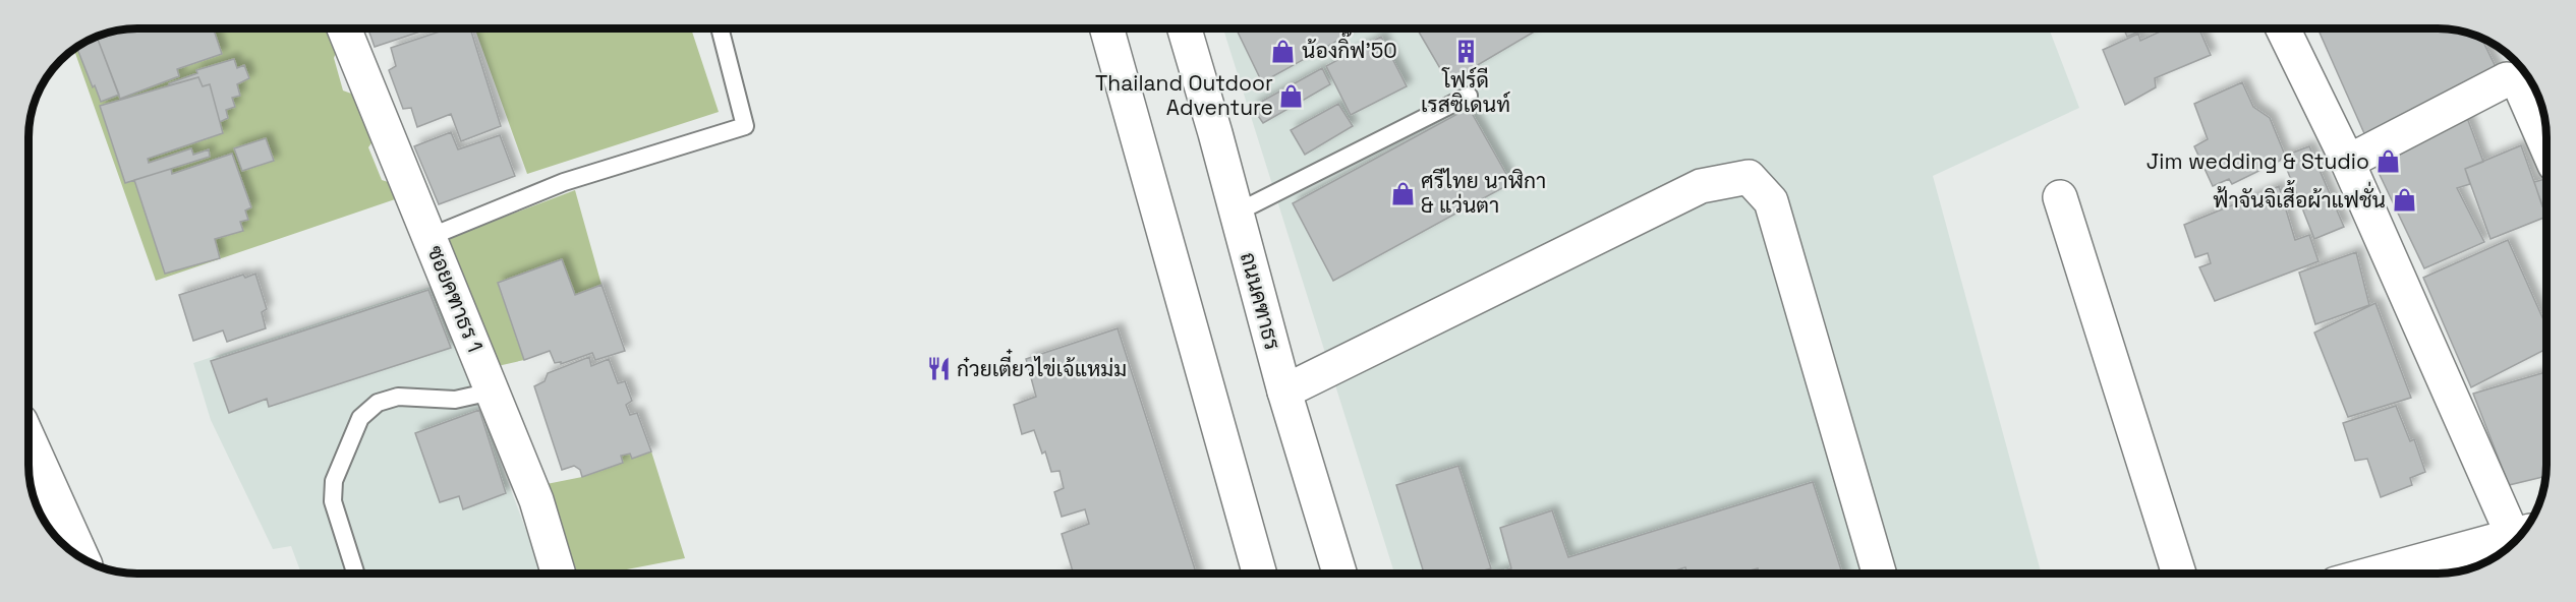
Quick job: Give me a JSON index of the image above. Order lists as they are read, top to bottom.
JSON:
{
  "streets": {
    "street": ["ซอยคฑาธร 1", "ถนนคฑาธร"]
  },
  "places": {
    "shop": [
      "น้องกิ๊ฟ'50",
      "Thailand Outdoor Adventure",
      "Jim wedding & Studio",
      "ศรีไทย นาฬิกา & แว่นตา",
      "ฟ้าจันจิเสื้อผ้าแฟชั่น"
    ],
    "building": ["โฟร์ดี เรสซิเดนท์"],
    "restaurant": ["ก๋วยเตี๋ยวไข่เจ้แหม่ม"]
  }
}
